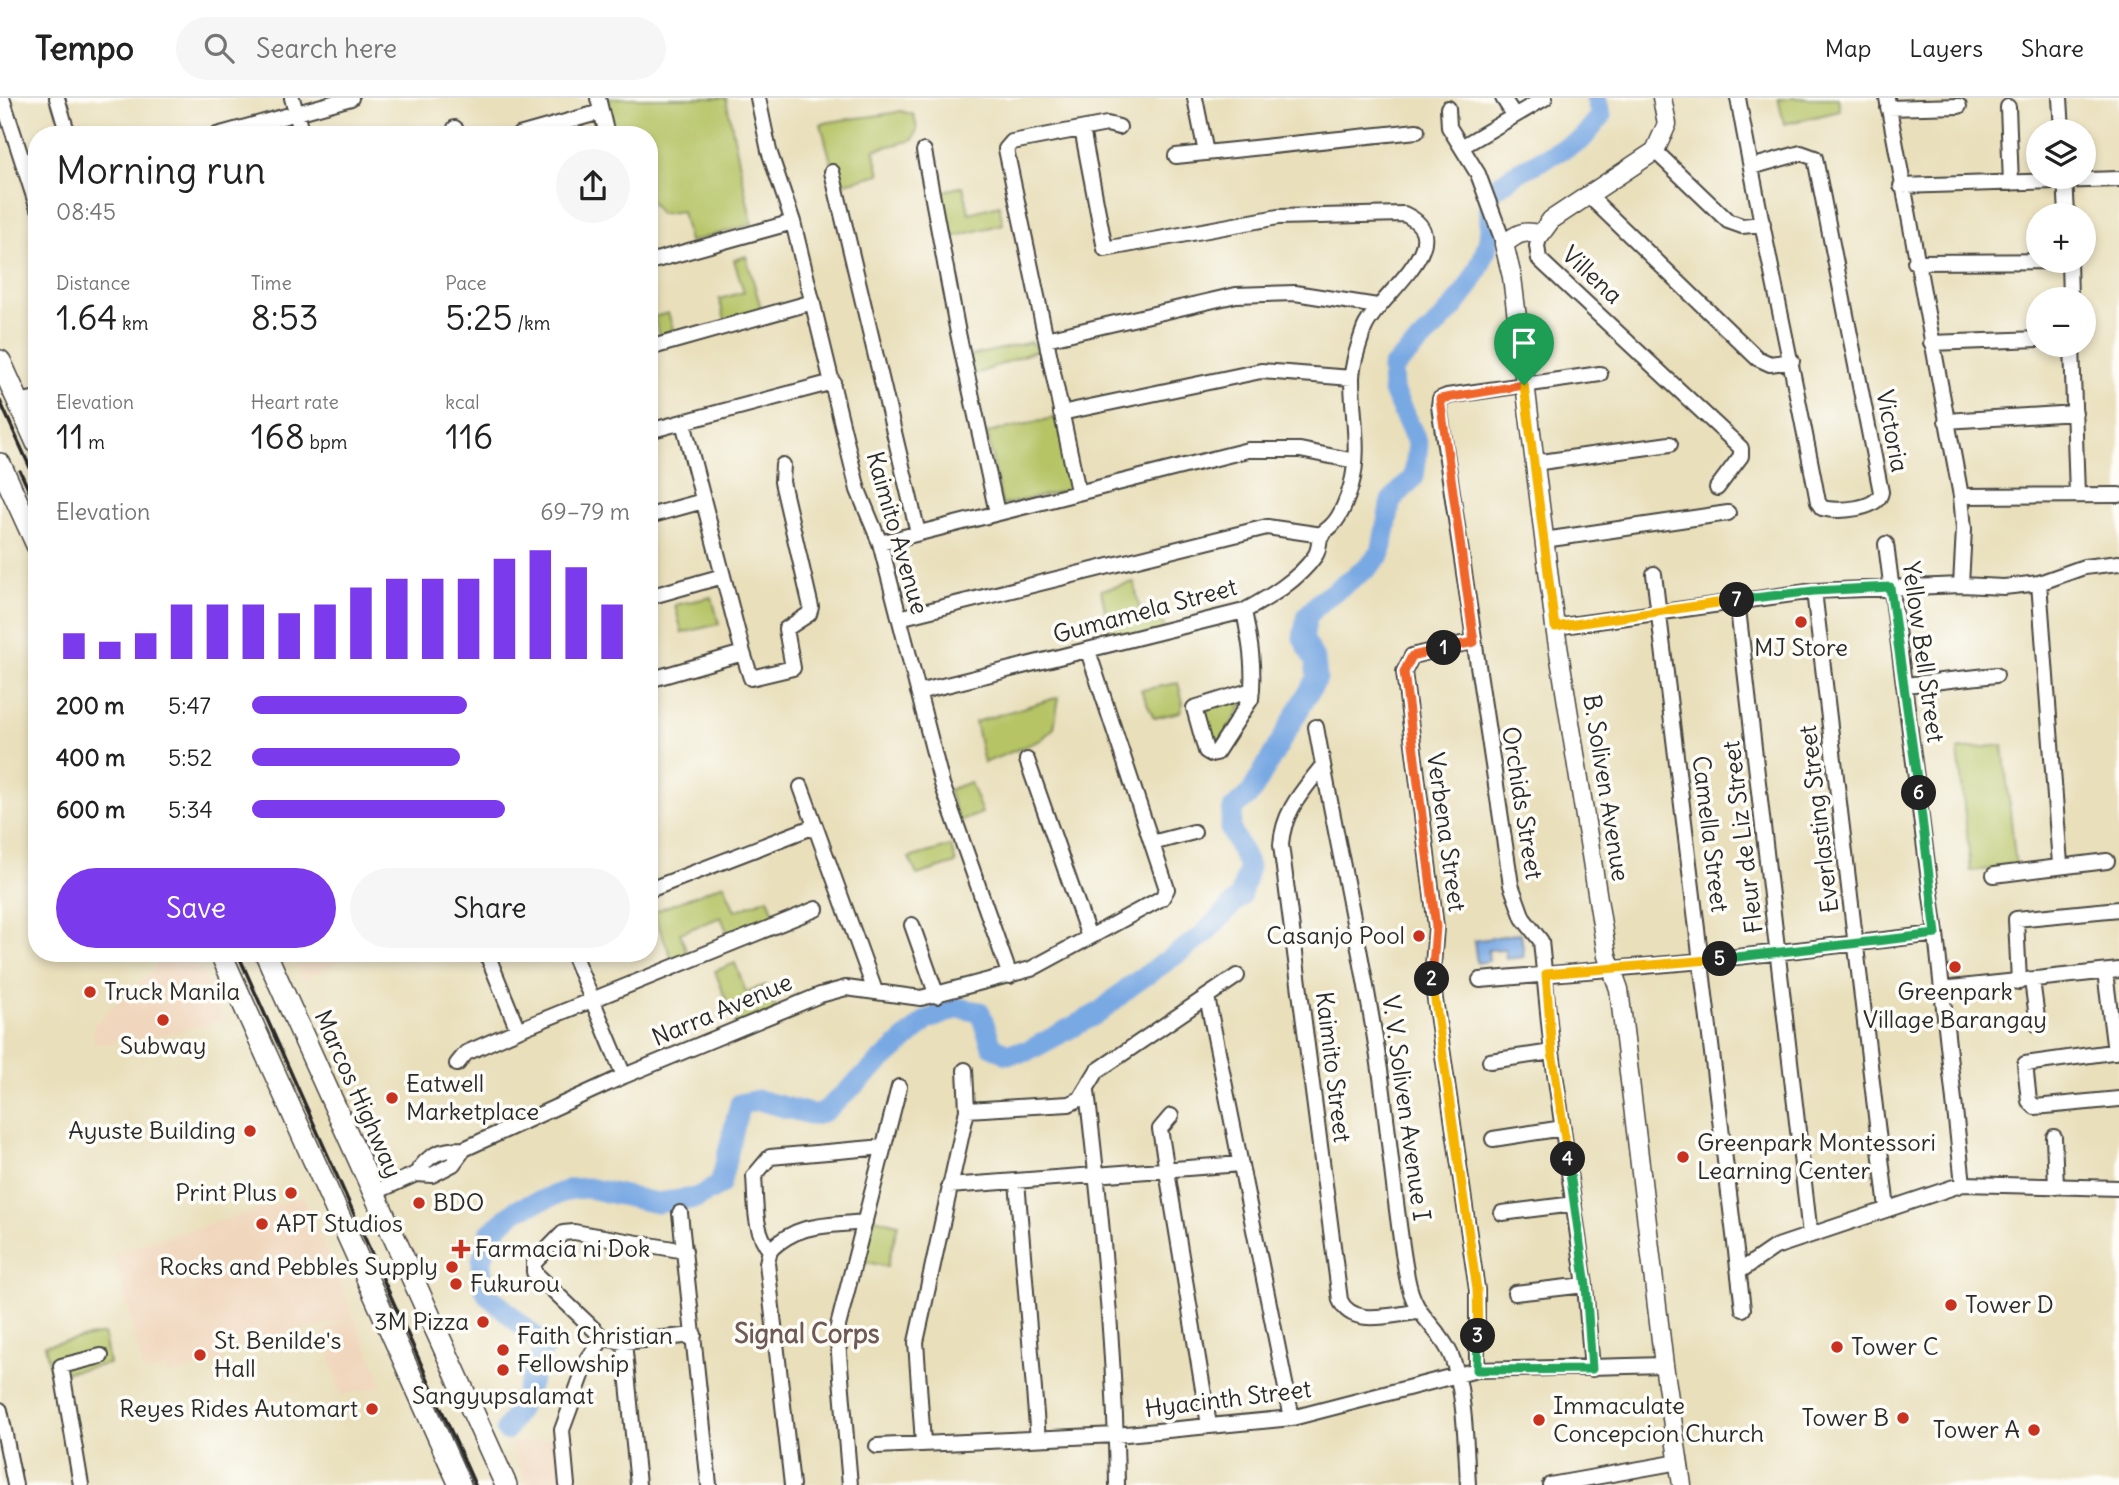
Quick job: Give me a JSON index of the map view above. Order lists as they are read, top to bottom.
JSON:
{
  "streets": {
    "main road": ["Marcos Highway"],
    "street": [
      "Villena",
      "Victoria",
      "Kaimito Avenue",
      "Gumamela Street",
      "Yellow Bell Street",
      "B. Soliven Avenue",
      "Orchids Street",
      "Everlasting Street",
      "Verbena Street",
      "Camella Street",
      "Fleur de Liz Street",
      "Narra Avenue",
      "Kaimito Street",
      "V. V. Soliven Avenue I",
      "Hyacinth Street"
    ]
  },
  "crossings": [
    ["Kaimito Avenue", "Gumamela Street"],
    ["Kaimito Avenue", "Narra Avenue"],
    ["Gumamela Street", "Narra Avenue"],
    ["B. Soliven Avenue", "Orchids Street"],
    ["B. Soliven Avenue", "Hyacinth Street"],
    ["Orchids Street", "Verbena Street"],
    ["Orchids Street", "Hyacinth Street"],
    ["Verbena Street", "Hyacinth Street"],
    ["Narra Avenue", "Marcos Highway"],
    ["Kaimito Street", "V. V. Soliven Avenue I"],
    ["V. V. Soliven Avenue I", "Hyacinth Street"]
  ],
  "districts": ["Signal Corps"],
  "places": {
    "other": [
      "MJ Store",
      "Casanjo Pool",
      "Greenpark Village Barangay",
      "Truck Manila",
      "Subway",
      "Eatwell Marketplace",
      "Ayuste Building",
      "Greenpark Montessori Learning Center",
      "Print Plus",
      "BDO",
      "APT Studios",
      "Rocks and Pebbles Supply",
      "Fukurou",
      "Tower D",
      "3M Pizza",
      "Tower C",
      "Faith Christian Fellowship",
      "St. Benilde's Hall",
      "Sangyupsalamat",
      "Reyes Rides Automart",
      "Tower B",
      "Immaculate Concepcion Church",
      "Tower A"
    ],
    "health": ["Farmacia ni Dok"]
  },
  "page": {
    "header": "Tempo",
    "search": "Search here",
    "nav": ["Map", "Layers", "Share"],
    "map_buttons": ["+", "−"],
    "heading": ["Morning run", "08:45"],
    "stats": [
      ["Distance", "1.64 km"],
      ["Time", "8:53"],
      ["Pace", "5:25 /km"],
      ["Elevation", "11 m"],
      ["Heart rate", "168 bpm"],
      ["kcal", "116"]
    ],
    "chart": ["Elevation", "69–79 m"],
    "pins": [
      "7",
      "1",
      "6",
      "5",
      "2",
      "4",
      "3"
    ],
    "list": [
      {
        "name": "200 m",
        "note": "5:47"
      },
      {
        "name": "400 m",
        "note": "5:52"
      },
      {
        "name": "600 m",
        "note": "5:34"
      }
    ],
    "buttons": ["Save", "Share"]
  }
}
